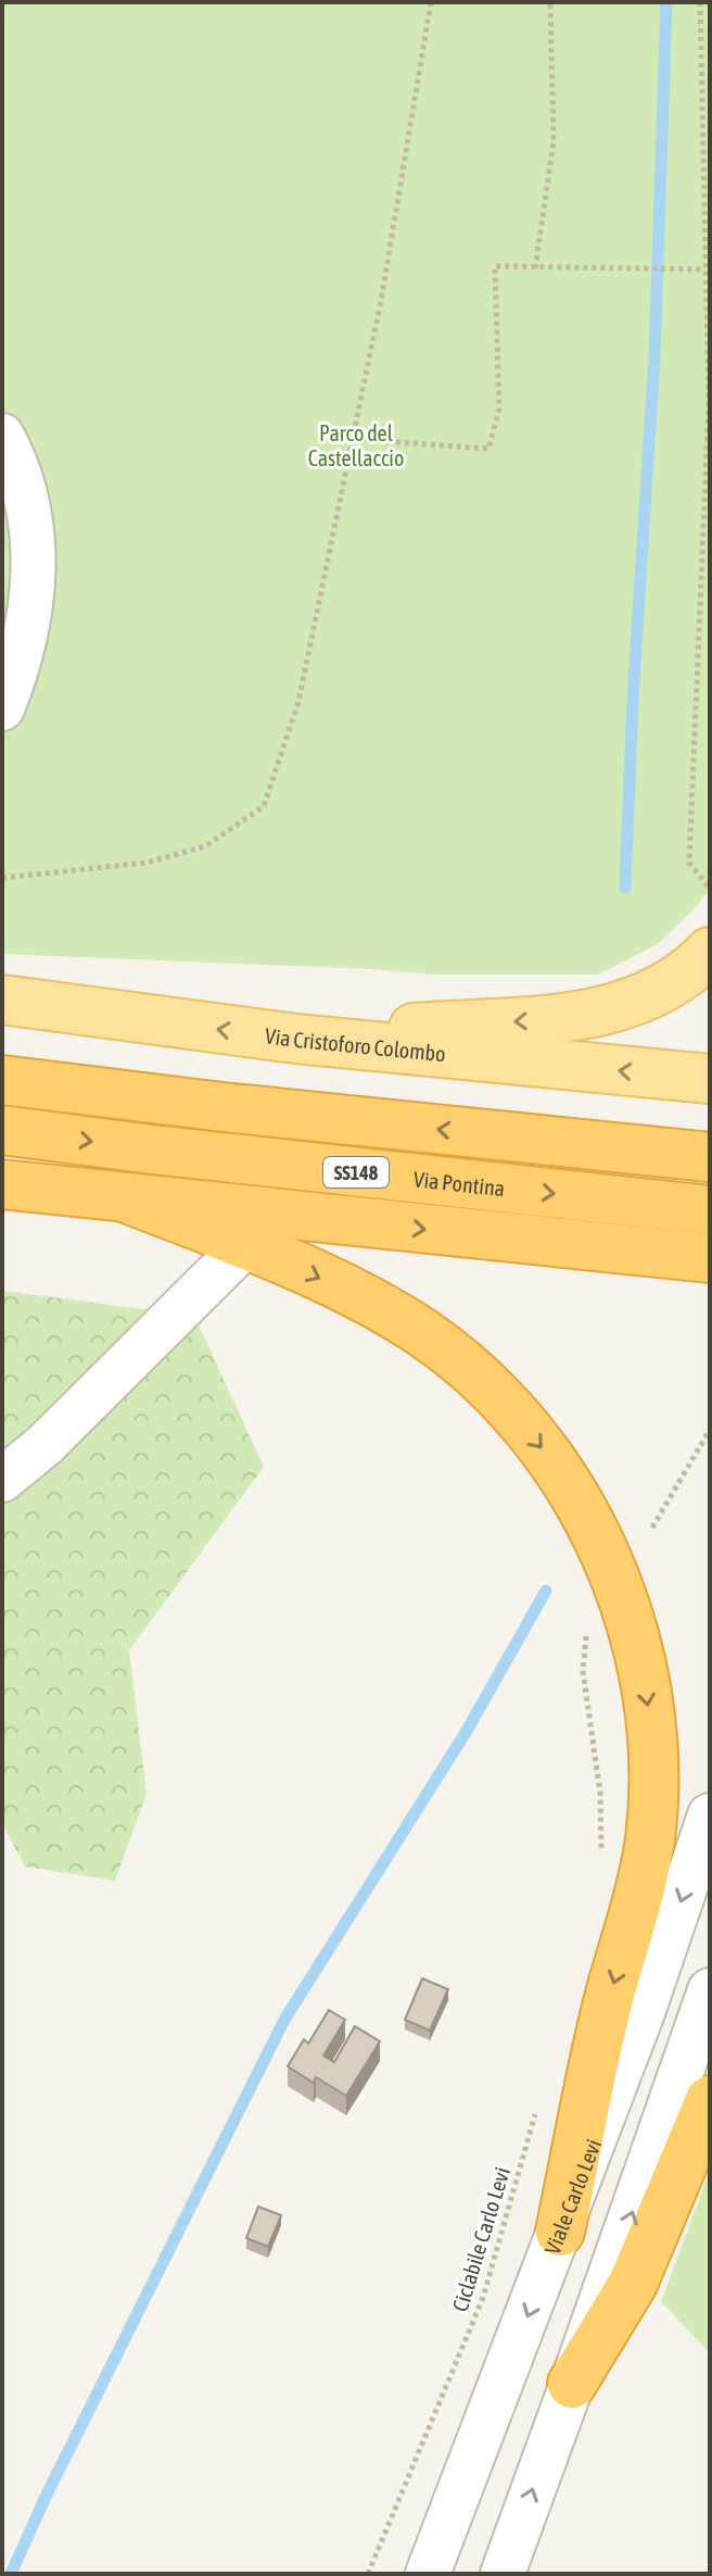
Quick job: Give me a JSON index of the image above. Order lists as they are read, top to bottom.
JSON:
{
  "streets": {
    "highway": ["SS148", "Via Pontina"],
    "main road": ["Via Cristoforo Colombo"],
    "street": ["Viale Carlo Levi"],
    "path": ["Ciclabile Carlo Levi"]
  },
  "parks": ["Parco del Castellaccio"]
}
